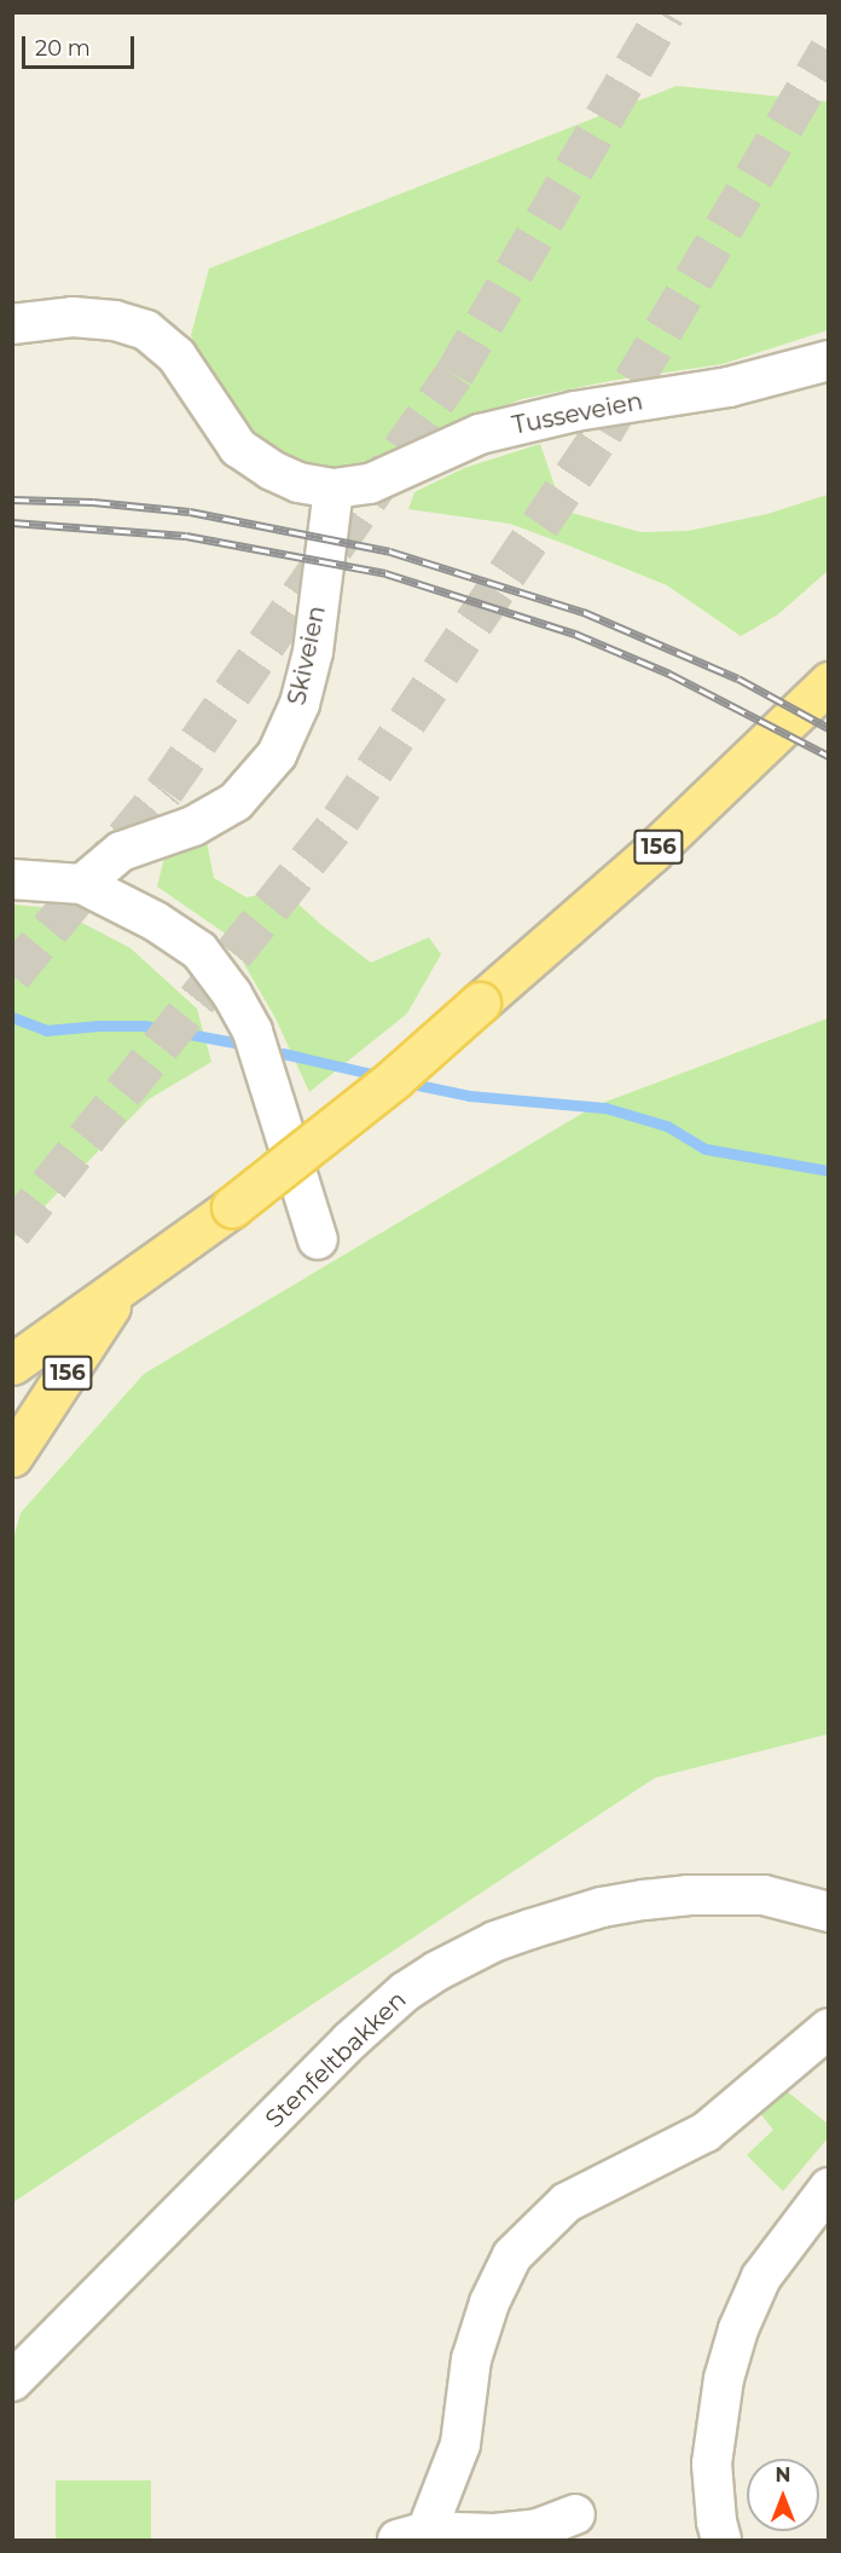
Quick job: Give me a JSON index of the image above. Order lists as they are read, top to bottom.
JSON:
{
  "streets": {
    "main road": ["156"],
    "street": ["Tusseveien", "Skiveien", "Stenfeltbakken"]
  },
  "crossings": [
    ["Tusseveien", "Skiveien"]
  ],
  "scale_bar": "20 m",
  "north": "top"
}
